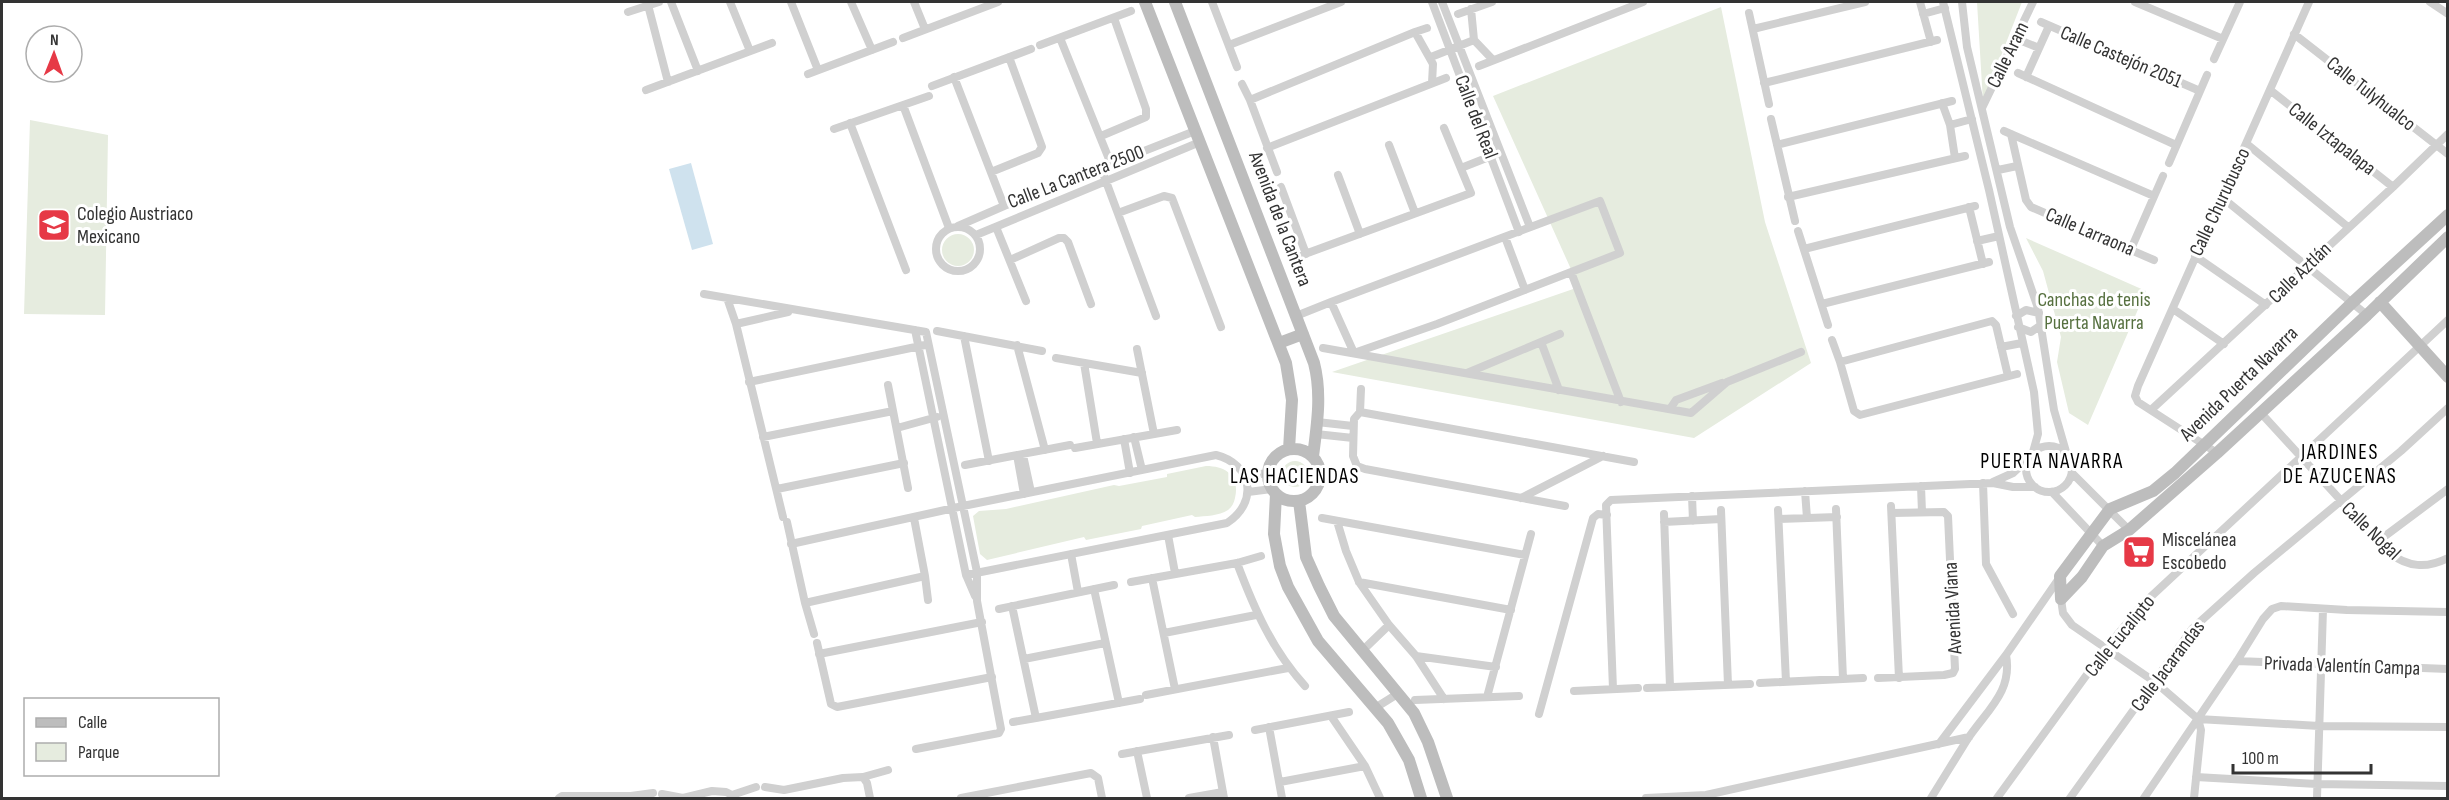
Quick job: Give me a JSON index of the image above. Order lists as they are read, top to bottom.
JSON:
{
  "streets": {
    "street": [
      "Calle Aram",
      "Calle Castejón 2051",
      "Calle Tulyhualco",
      "Calle del Real",
      "Calle Iztapalapa",
      "Calle La Cantera 2500",
      "Calle Churubusco",
      "Avenida de la Cantera",
      "Calle Larraona",
      "Calle Aztlán",
      "Avenida Puerta Navarra",
      "Calle Nogal",
      "Avenida Viana",
      "Calle Eucalipto",
      "Calle Jacarandas",
      "Privada Valentín Campa"
    ]
  },
  "crossings": [
    ["Calle Tulyhualco", "Calle Churubusco"],
    ["Calle Tulyhualco", "Calle Aztlán"],
    ["Calle Iztapalapa", "Calle Churubusco"],
    ["Calle Iztapalapa", "Calle Aztlán"],
    ["Calle Churubusco", "Calle Aztlán"],
    ["Avenida Puerta Navarra", "Calle Nogal"],
    ["Calle Nogal", "Calle Eucalipto"],
    ["Calle Nogal", "Calle Jacarandas"]
  ],
  "districts": ["JARDINES DE AZUCENAS", "PUERTA NAVARRA", "LAS HACIENDAS"],
  "parks": ["Canchas de tenis Puerta Navarra"],
  "places": {
    "school or university": ["Colegio Austriaco Mexicano"],
    "supermarket": ["Miscelánea Escobedo"]
  },
  "legend": ["Calle", "Parque"],
  "scale_bar": "100 m",
  "north": "top"
}
